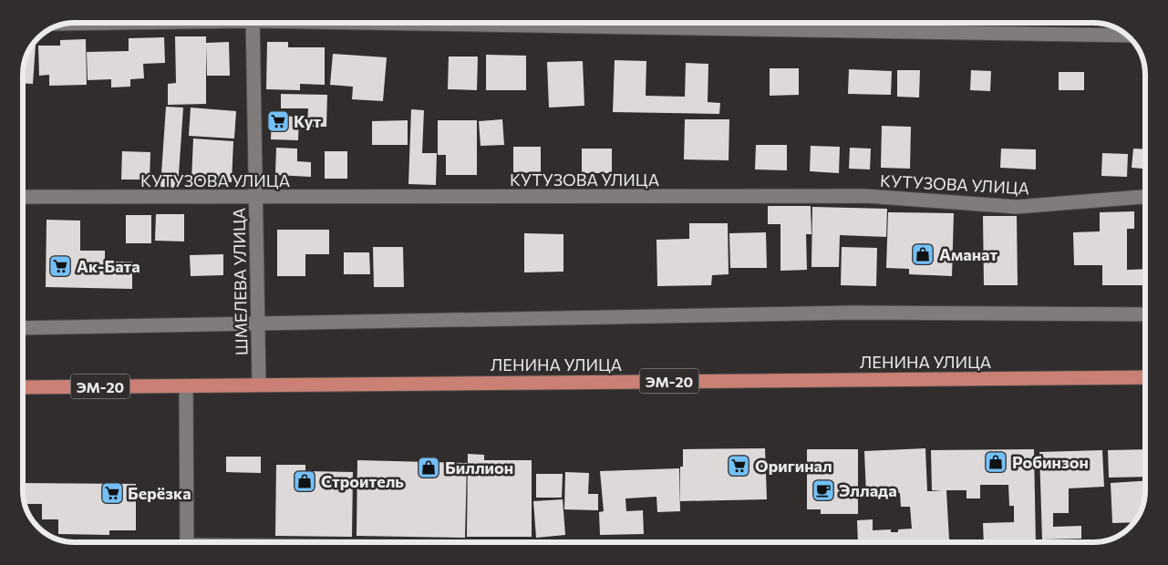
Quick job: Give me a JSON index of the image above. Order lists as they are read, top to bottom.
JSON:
{
  "streets": {
    "main road": ["ЛЕНИНА УЛИЦА", "ЭМ-20"],
    "street": ["КУТУЗОВА УЛИЦА", "ШМЕЛЕВА УЛИЦА"]
  },
  "crossings": [
    ["КУТУЗОВА УЛИЦА", "ШМЕЛЕВА УЛИЦА"],
    ["ШМЕЛЕВА УЛИЦА", "ЛЕНИНА УЛИЦА"]
  ],
  "places": {
    "supermarket": [
      "Кут",
      "Ак-Бата",
      "Оригинал",
      "Берёзка"
    ],
    "shop": [
      "Аманат",
      "Робинзон",
      "Биллион",
      "Строитель"
    ],
    "cafe": ["Эллада"]
  }
}
